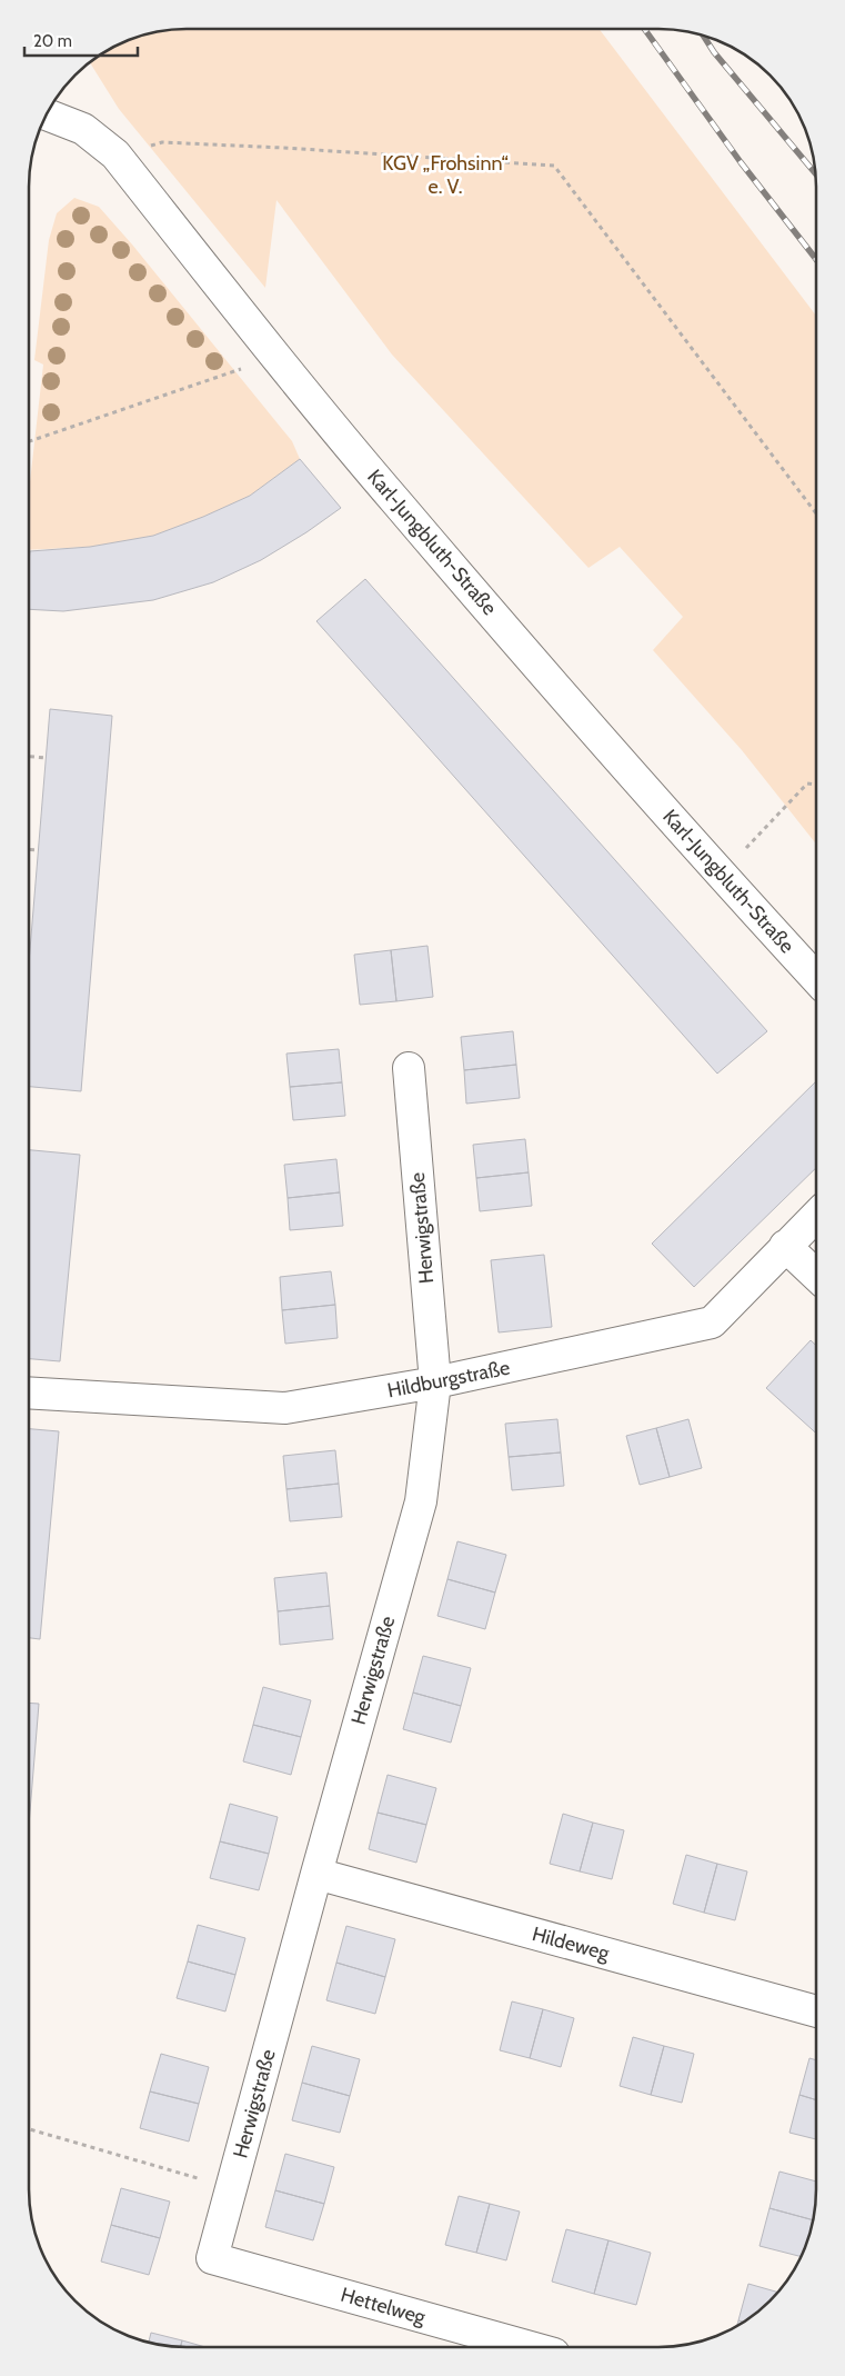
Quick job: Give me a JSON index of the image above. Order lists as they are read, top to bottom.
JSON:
{
  "streets": {
    "street": [
      "Karl-Jungbluth-Straße",
      "Herwigstraße",
      "Hildburgstraße",
      "Hildeweg",
      "Hettelweg"
    ]
  },
  "crossings": [
    ["Herwigstraße", "Hildburgstraße"],
    ["Herwigstraße", "Hildeweg"],
    ["Herwigstraße", "Hettelweg"]
  ],
  "parks": ["KGV „Frohsinn“ e. V."],
  "scale_bar": "20 m"
}
